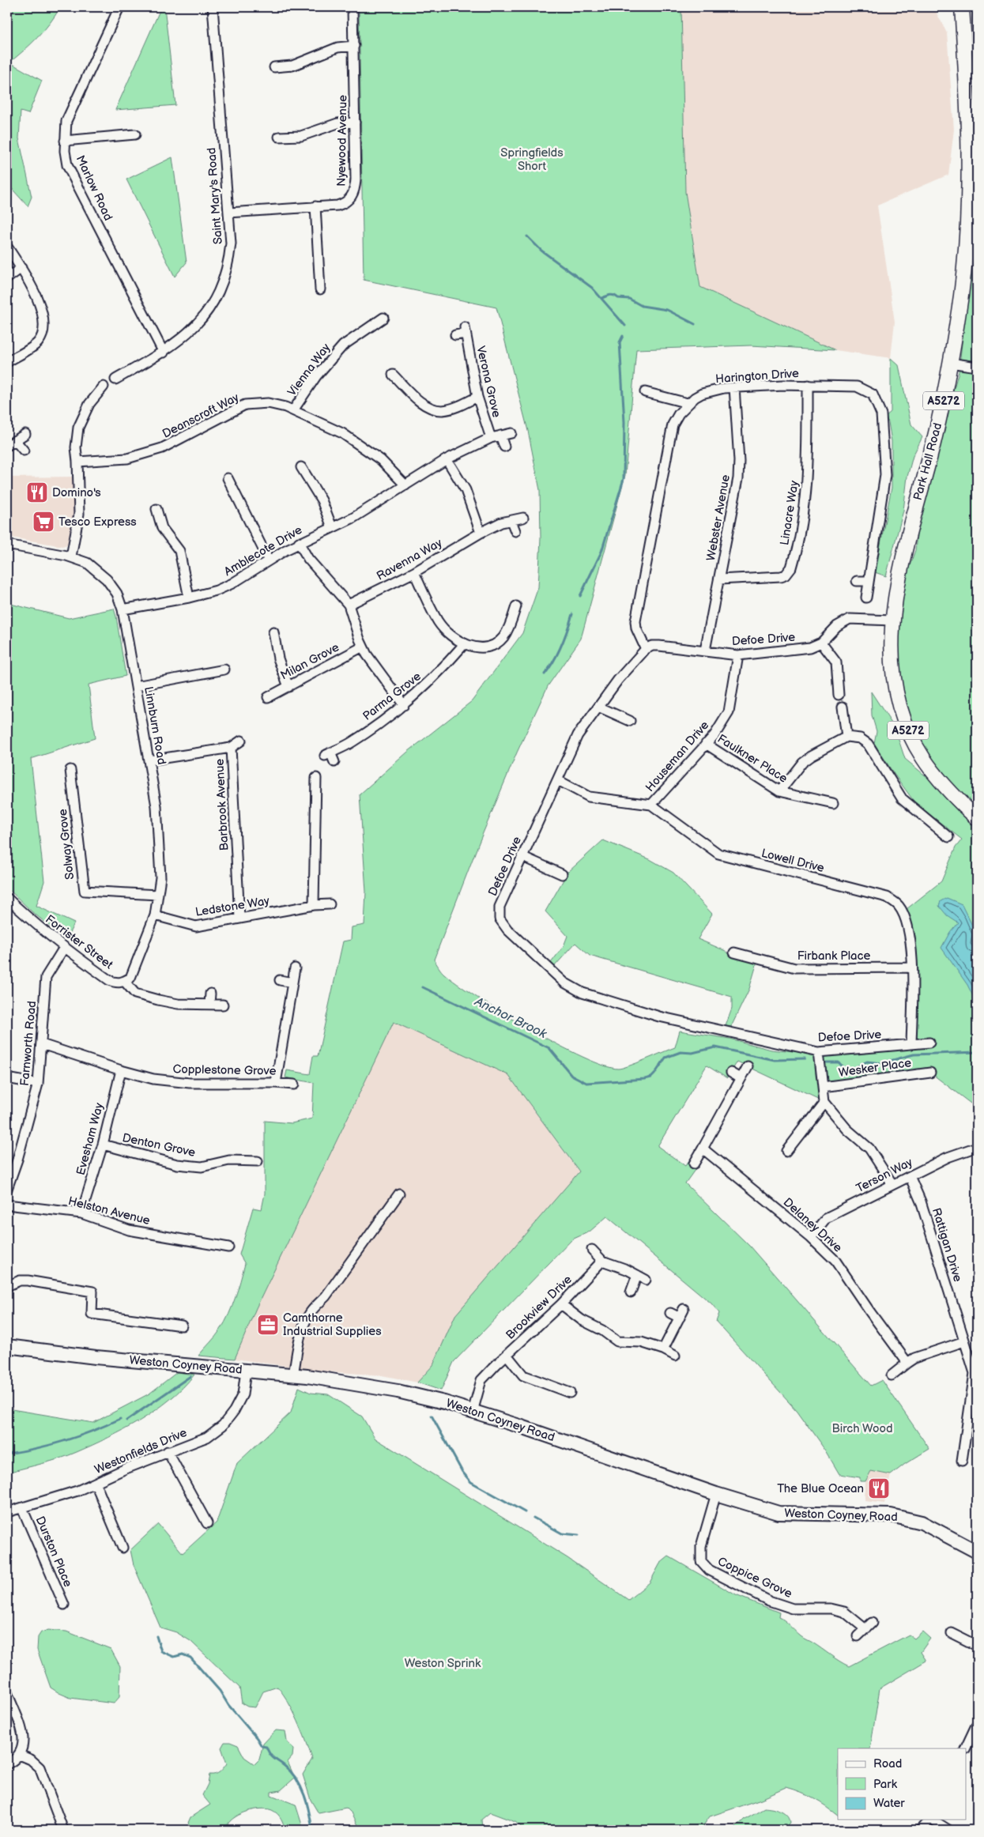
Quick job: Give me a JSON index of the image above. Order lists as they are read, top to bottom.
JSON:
{
  "streets": {
    "main road": ["A5272", "Park Hall Road"],
    "street": [
      "Nyewood Avenue",
      "Marlow Road",
      "Saint Mary's Road",
      "Vienna Way",
      "Harington Drive",
      "Verona Grove",
      "Deanscroft Way",
      "Linacre Way",
      "Webster Avenue",
      "Amblecote Drive",
      "Ravenna Way",
      "Defoe Drive",
      "Milan Grove",
      "Parma Grove",
      "Linnburn Road",
      "Houseman Drive",
      "Faulkner Place",
      "Barbrook Avenue",
      "Solway Grove",
      "Lowell Drive",
      "Ledstone Way",
      "Forrister Street",
      "Firbank Place",
      "Farnworth Road",
      "Wesker Place",
      "Copplestone Grove",
      "Evesham Way",
      "Denton Grove",
      "Terson Way",
      "Helston Avenue",
      "Delaney Drive",
      "Rattigan Drive",
      "Brookview Drive",
      "Weston Coyney Road",
      "Westonfields Drive",
      "Durston Place",
      "Coppice Grove"
    ]
  },
  "crossings": [
    ["Nyewood Avenue", "Saint Mary's Road"],
    ["Marlow Road", "Saint Mary's Road"],
    ["Vienna Way", "Deanscroft Way"],
    ["Harington Drive", "Linacre Way"],
    ["Harington Drive", "Webster Avenue"],
    ["Harington Drive", "Defoe Drive"],
    ["Deanscroft Way", "Amblecote Drive"],
    ["Linacre Way", "Webster Avenue"],
    ["Webster Avenue", "Defoe Drive"],
    ["Amblecote Drive", "Linnburn Road"],
    ["Defoe Drive", "Houseman Drive"],
    ["Defoe Drive", "Lowell Drive"],
    ["Linnburn Road", "Barbrook Avenue"],
    ["Linnburn Road", "Solway Grove"],
    ["Linnburn Road", "Ledstone Way"],
    ["Linnburn Road", "Forrister Street"],
    ["Houseman Drive", "Faulkner Place"],
    ["Houseman Drive", "Lowell Drive"],
    ["Barbrook Avenue", "Ledstone Way"],
    ["Lowell Drive", "Firbank Place"],
    ["Forrister Street", "Farnworth Road"],
    ["Farnworth Road", "Copplestone Grove"],
    ["Copplestone Grove", "Evesham Way"],
    ["Evesham Way", "Denton Grove"],
    ["Evesham Way", "Helston Avenue"],
    ["Terson Way", "Delaney Drive"],
    ["Terson Way", "Rattigan Drive"],
    ["Brookview Drive", "Weston Coyney Road"],
    ["Weston Coyney Road", "Westonfields Drive"],
    ["Weston Coyney Road", "Coppice Grove"],
    ["Westonfields Drive", "Durston Place"]
  ],
  "water": ["Anchor Brook"],
  "parks": ["Springfields Short", "Birch Wood", "Weston Sprink"],
  "places": {
    "restaurant": ["Domino's", "The Blue Ocean"],
    "supermarket": ["Tesco Express"],
    "office": ["Camthorne Industrial Supplies"]
  },
  "legend": ["Road", "Park", "Water"]
}
